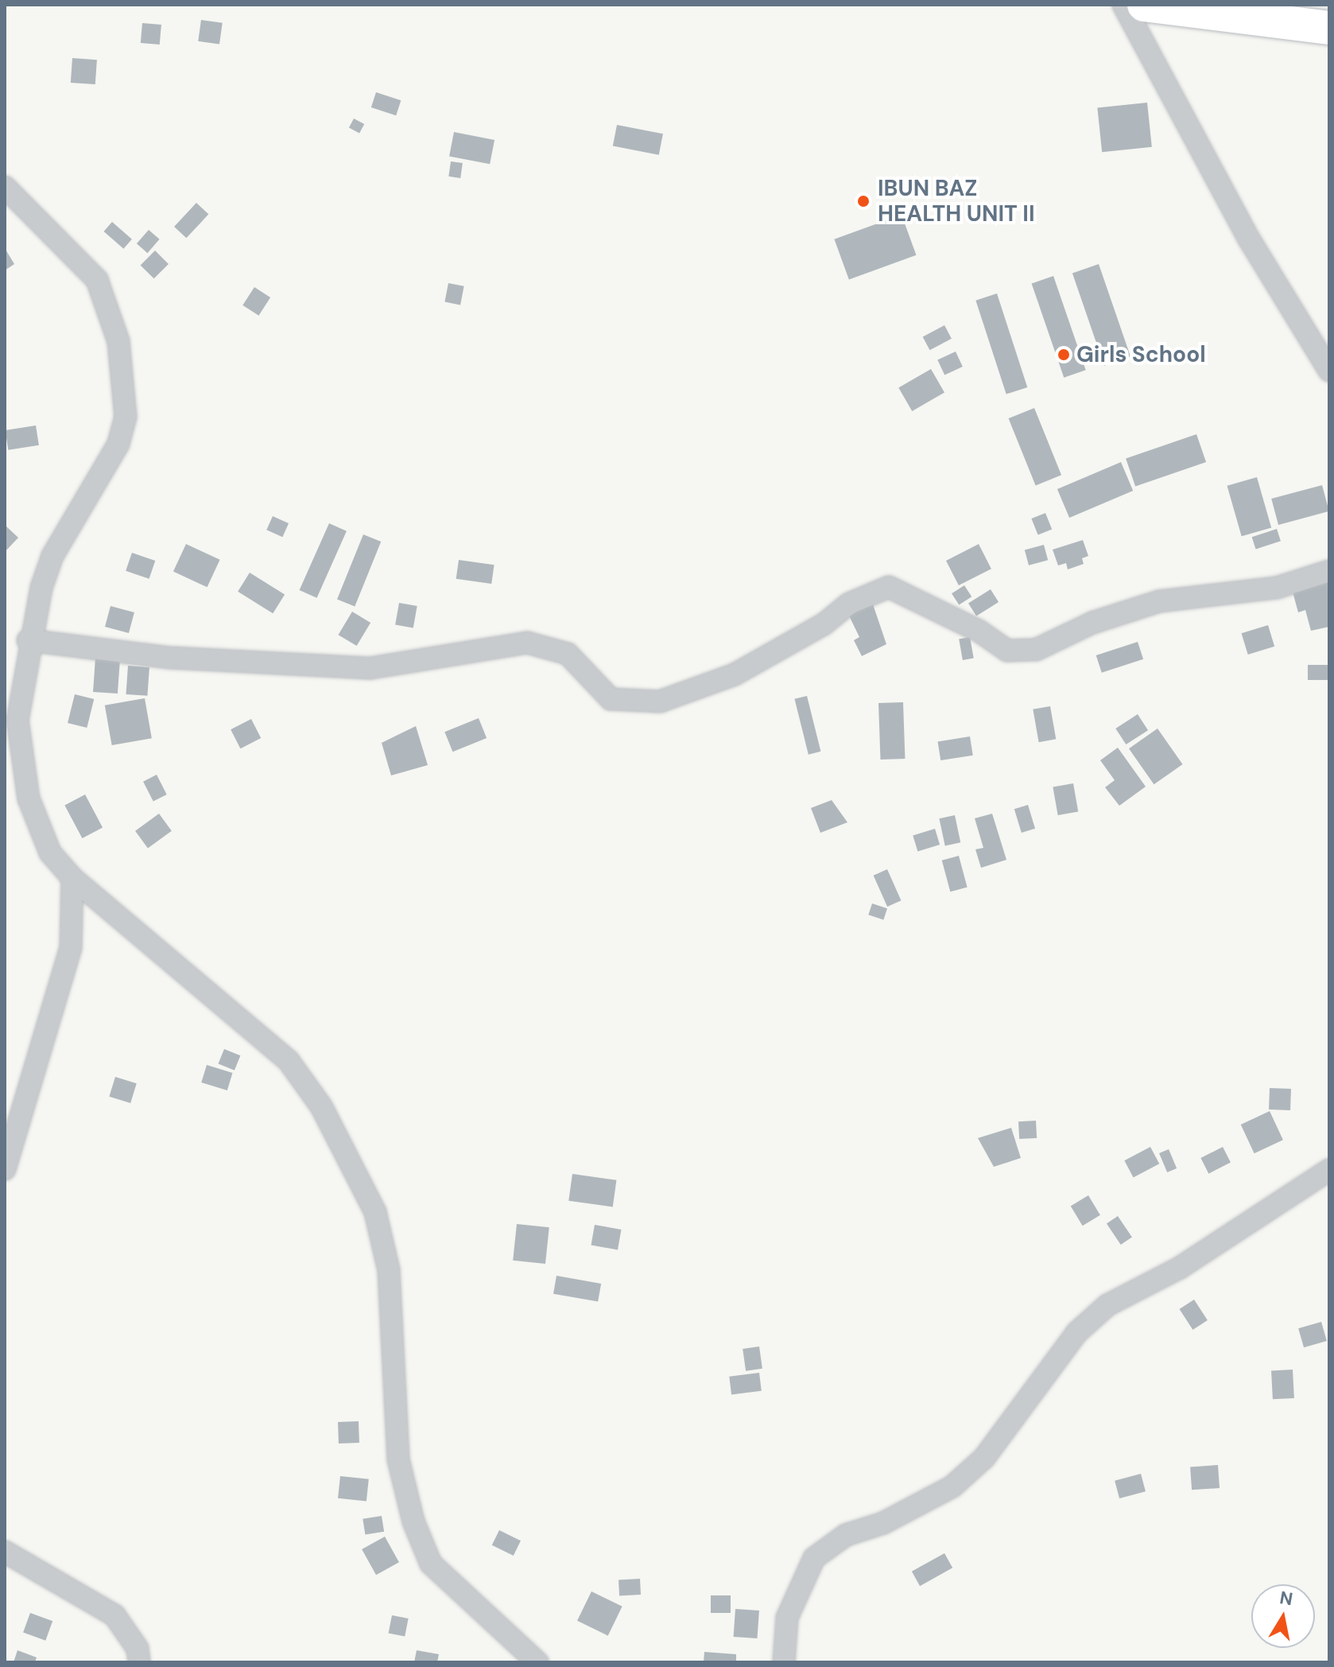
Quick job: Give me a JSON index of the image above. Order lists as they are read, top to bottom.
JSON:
{
  "places": ["IBUN BAZ HEALTH UNIT II", "Girls School"],
  "north": "top"
}
